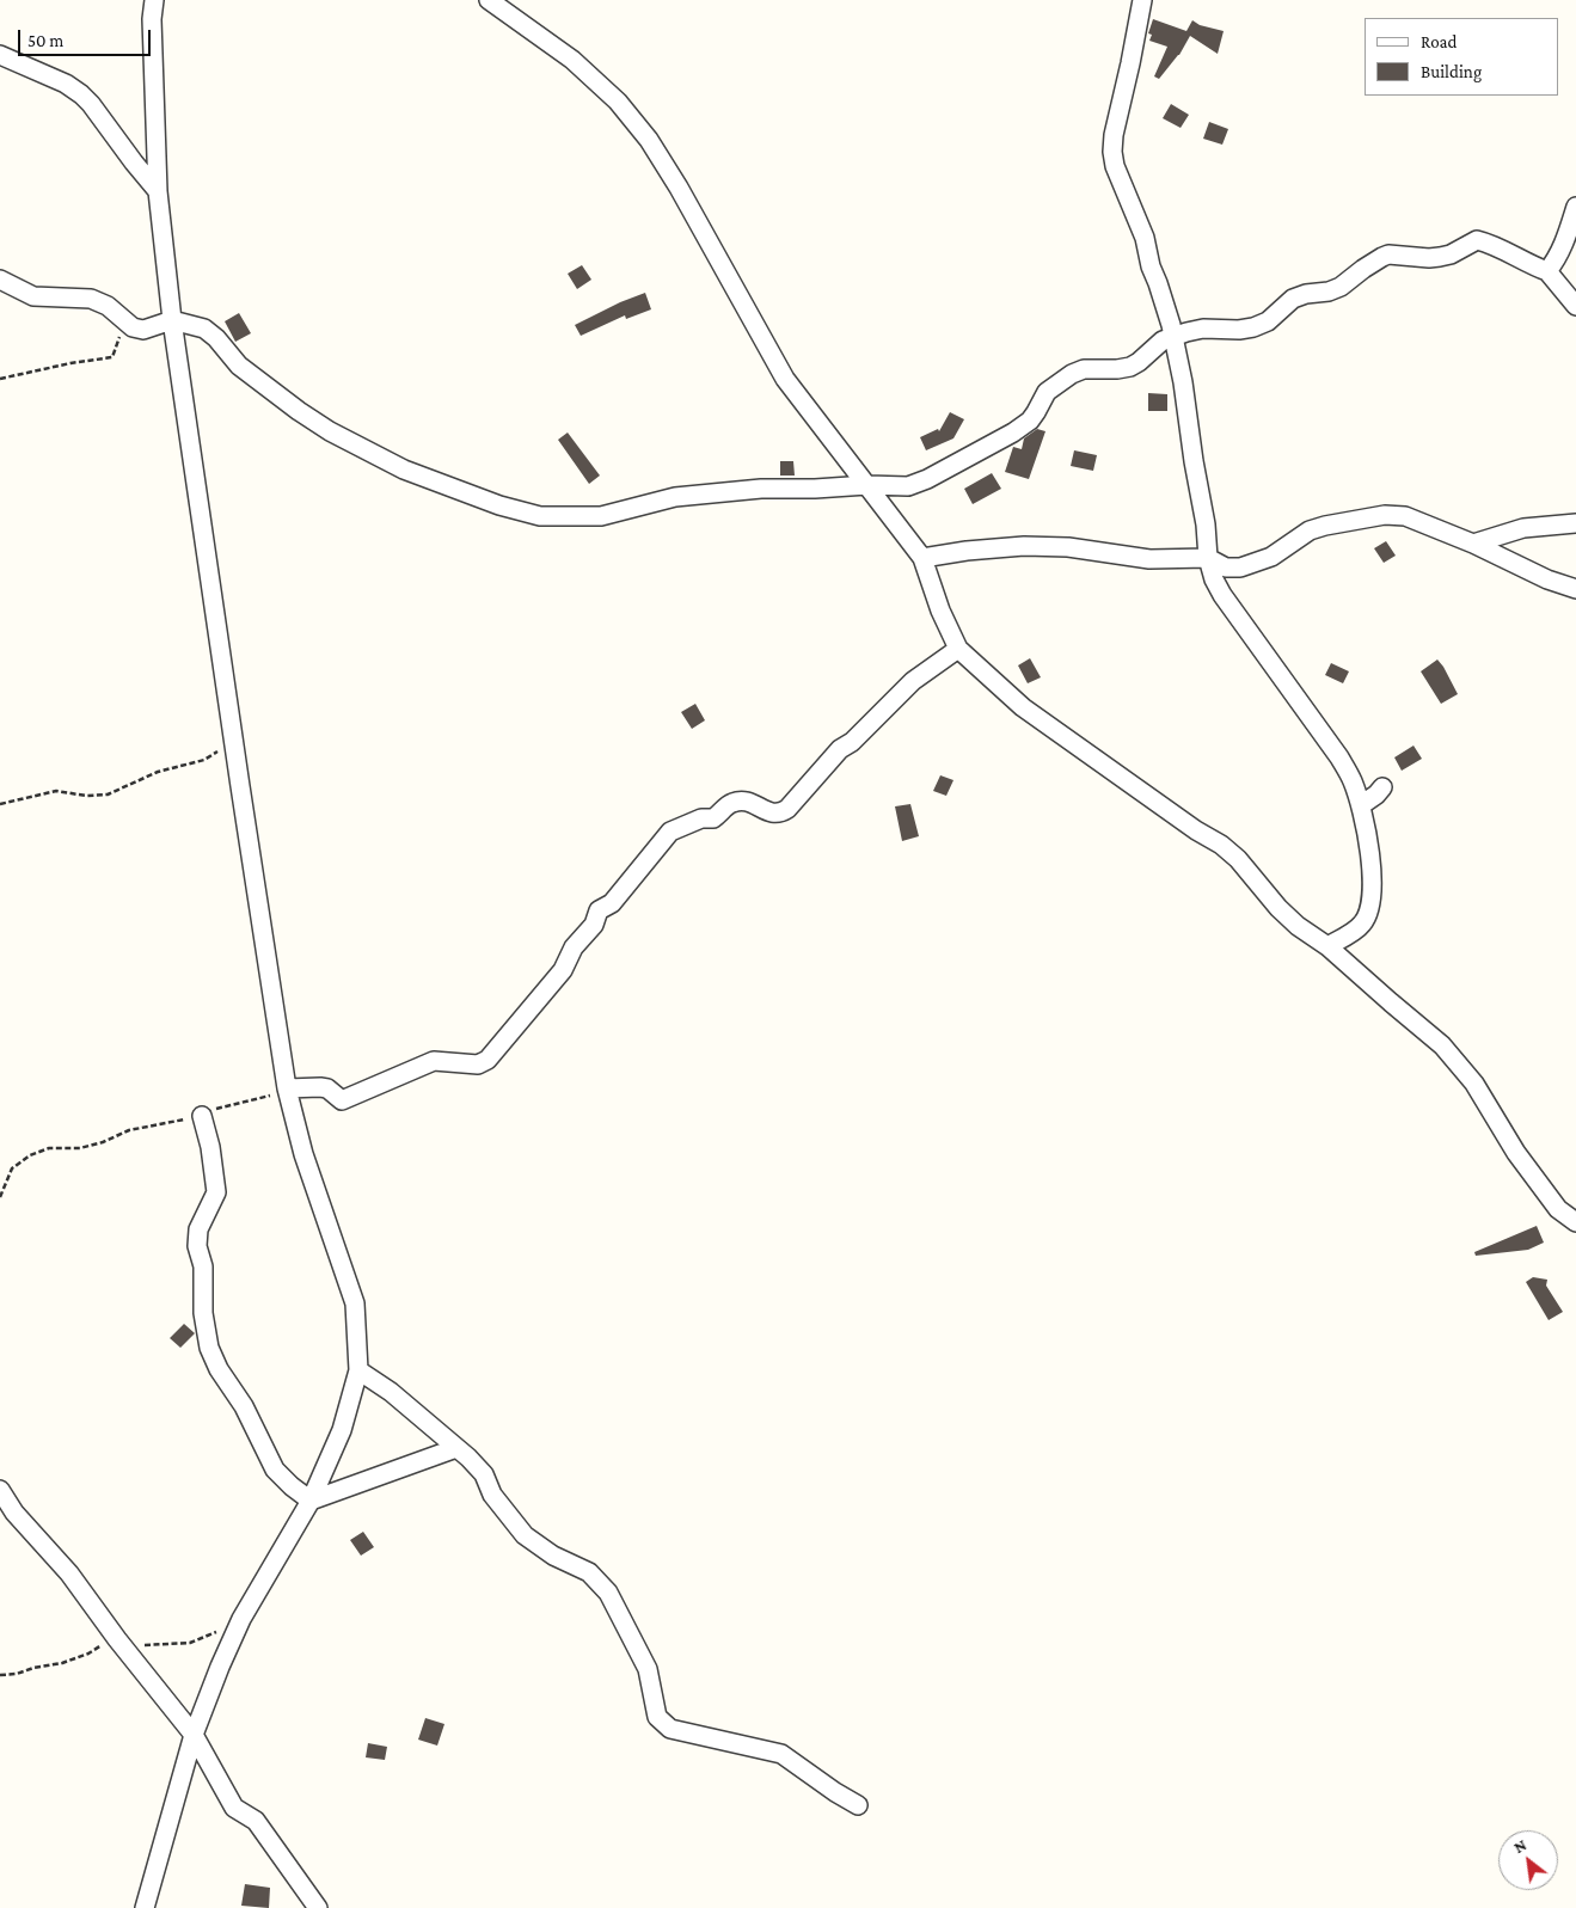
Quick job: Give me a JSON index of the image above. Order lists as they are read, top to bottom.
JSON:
{
  "legend": ["Road", "Building"],
  "scale_bar": "50 m",
  "north": "top left"
}
